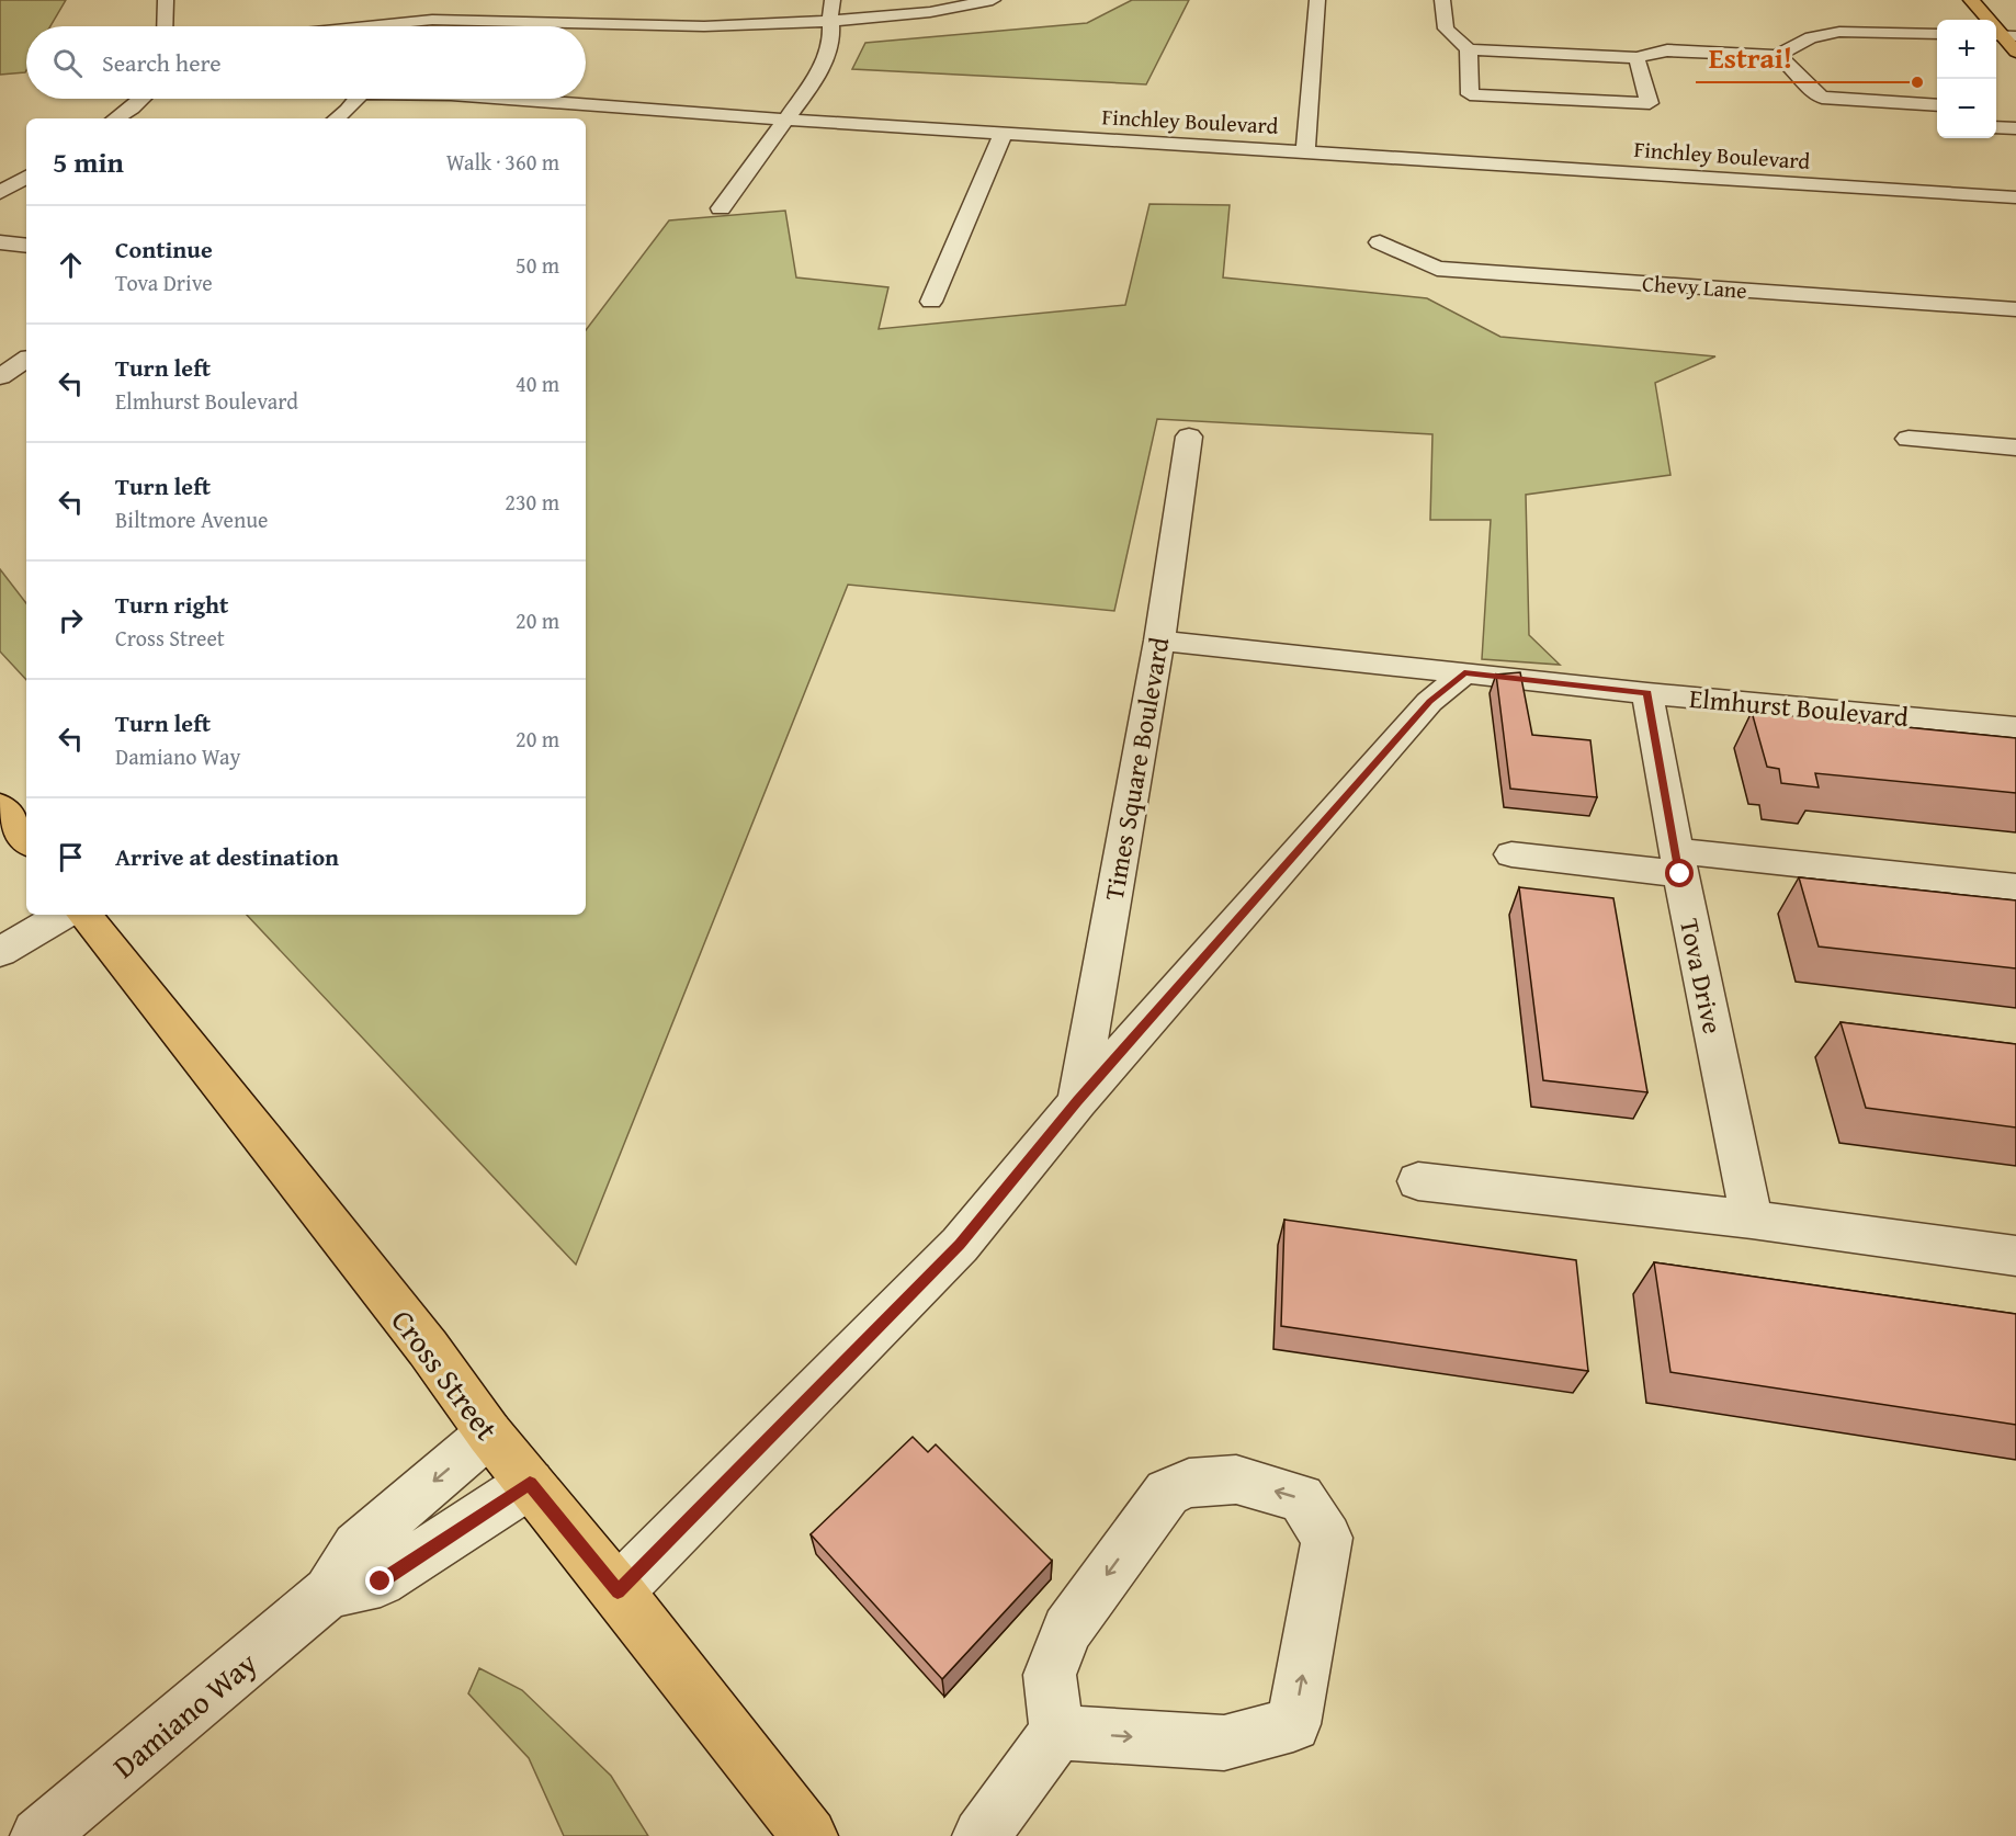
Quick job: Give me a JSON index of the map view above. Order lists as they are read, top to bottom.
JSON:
{
  "streets": {
    "main road": ["Cross Street"],
    "street": [
      "Finchley Boulevard",
      "Chevy Lane",
      "Elmhurst Boulevard",
      "Times Square Boulevard",
      "Tova Drive",
      "Damiano Way"
    ]
  },
  "crossings": [
    ["Elmhurst Boulevard", "Times Square Boulevard"],
    ["Elmhurst Boulevard", "Tova Drive"],
    ["Cross Street", "Damiano Way"]
  ],
  "places": ["Estrai!"],
  "page": {
    "map_buttons": ["+", "−"],
    "search": "Search here",
    "heading": ["5 min", "Walk · 360 m"],
    "list": [
      ["Continue", "Tova Drive", "50 m"],
      ["Turn left", "Elmhurst Boulevard", "40 m"],
      ["Turn left", "Biltmore Avenue", "230 m"],
      ["Turn right", "Cross Street", "20 m"],
      ["Turn left", "Damiano Way", "20 m"],
      "Arrive at destination"
    ]
  }
}
